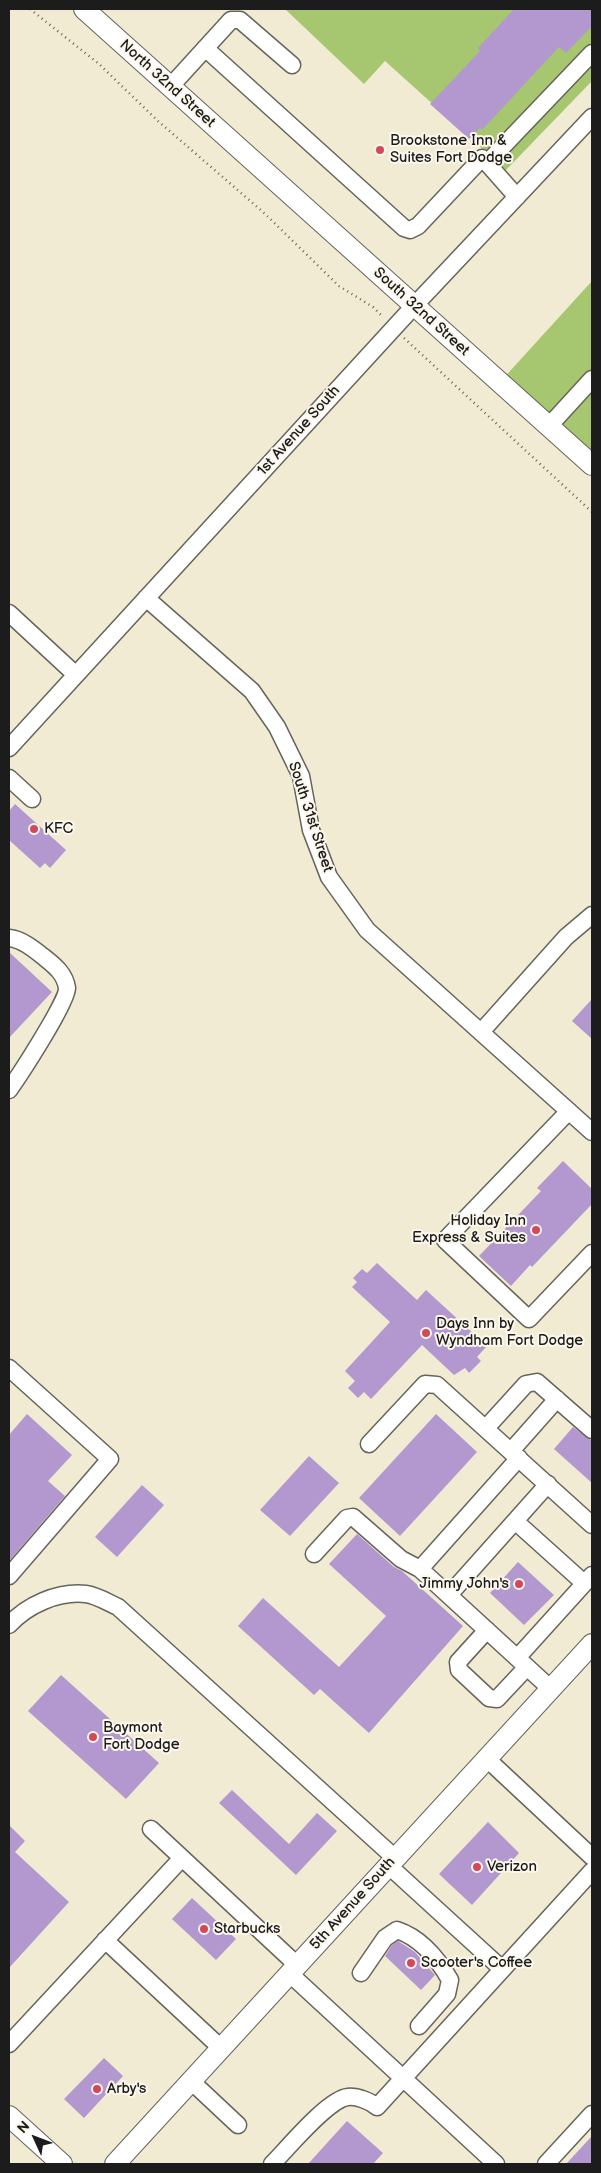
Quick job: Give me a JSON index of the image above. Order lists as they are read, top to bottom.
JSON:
{
  "streets": {
    "main road": ["North 32nd Street", "South 32nd Street", "5th Avenue South"],
    "street": ["1st Avenue South", "South 31st Street"]
  },
  "crossings": [
    ["North 32nd Street", "South 32nd Street"],
    ["South 32nd Street", "1st Avenue South"],
    ["1st Avenue South", "South 31st Street"]
  ],
  "places": [
    "Brookstone Inn & Suites Fort Dodge",
    "KFC",
    "Holiday Inn Express & Suites",
    "Days Inn by Wyndham Fort Dodge",
    "Jimmy John's",
    "Baymont Fort Dodge",
    "Verizon",
    "Starbucks",
    "Scooter's Coffee",
    "Arby's"
  ],
  "north": "top left"
}
